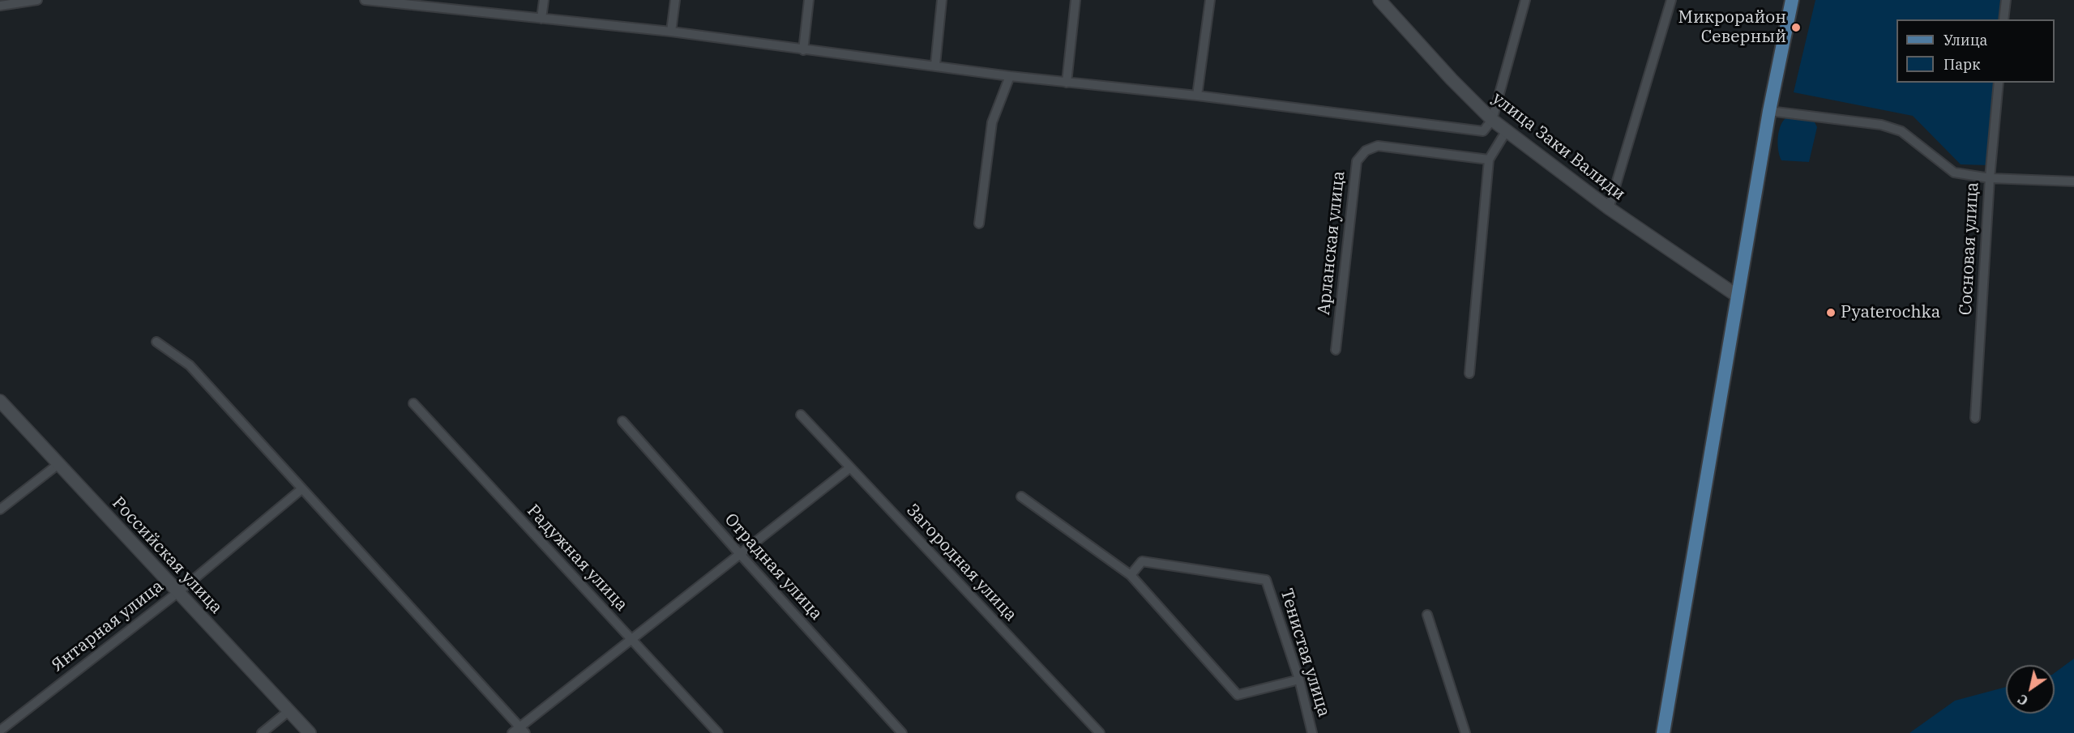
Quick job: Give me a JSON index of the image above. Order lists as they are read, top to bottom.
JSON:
{
  "streets": {
    "street": [
      "улица Заки Валиди",
      "Арланская улица",
      "Сосновая улица",
      "Российская улица",
      "Радужная улица",
      "Загородная улица",
      "Отрадная улица",
      "Янтарная улица",
      "Тенистая улица"
    ]
  },
  "crossings": [
    ["Российская улица", "Янтарная улица"]
  ],
  "places": ["Микрорайон Северный", "Pyaterochka"],
  "legend": ["Улица", "Парк"],
  "north": "bottom left"
}
